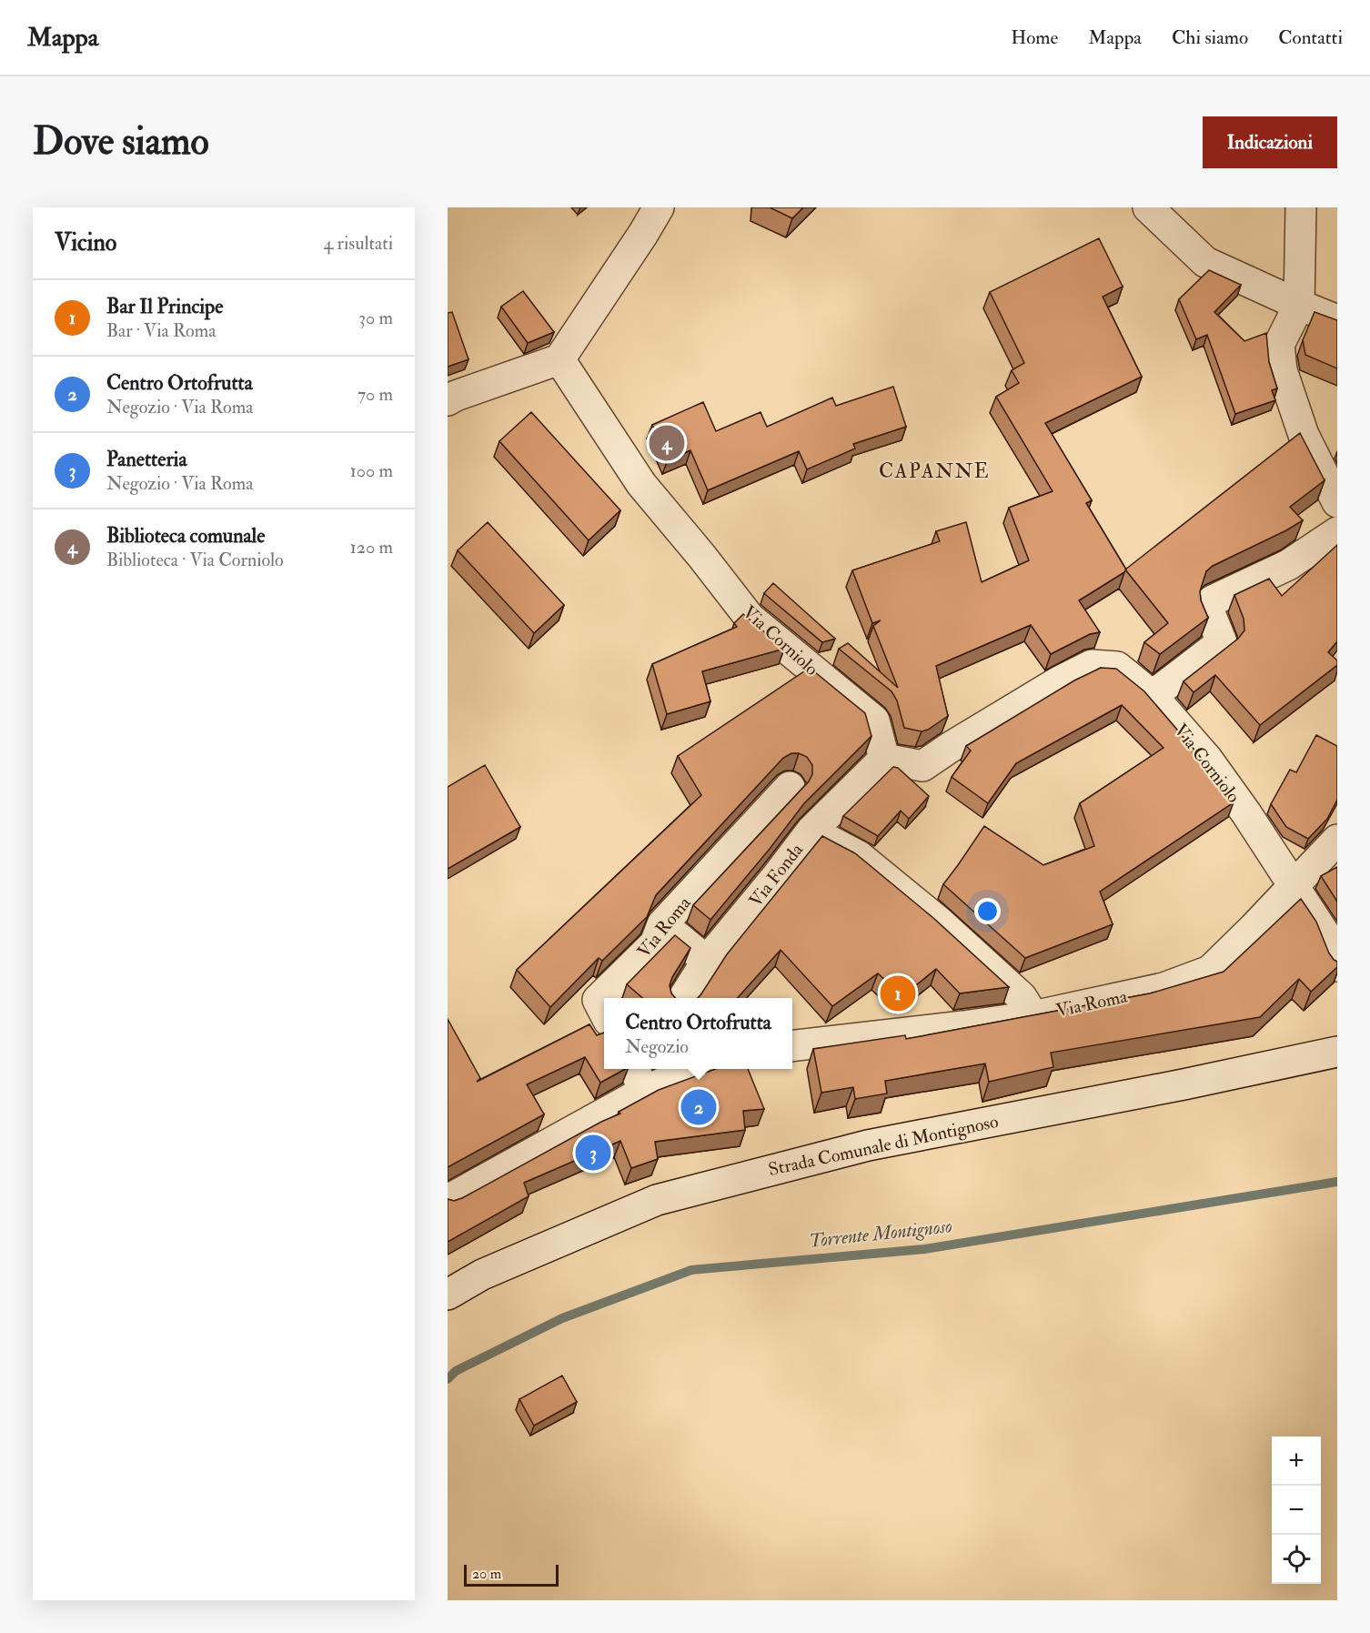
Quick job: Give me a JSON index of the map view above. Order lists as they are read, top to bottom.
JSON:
{
  "streets": {
    "street": [
      "Via Corniolo",
      "Via Fonda",
      "Via Roma",
      "Strada Comunale di Montignoso"
    ]
  },
  "crossings": [
    ["Via Corniolo", "Via Fonda"],
    ["Via Corniolo", "Via Roma"]
  ],
  "districts": ["CAPANNE"],
  "water": ["Torrente Montignoso"],
  "scale_bar": "20 m",
  "page": {
    "header": "Mappa",
    "nav": [
      "Home",
      "Mappa",
      "Chi siamo",
      "Contatti"
    ],
    "buttons": "Indicazioni",
    "title": "Dove siamo",
    "heading": ["Vicino", "4 risultati"],
    "list": [
      {
        "mark": "1",
        "name": "Bar Il Principe",
        "note": "Bar · Via Roma",
        "value": "30 m"
      },
      {
        "mark": "2",
        "name": "Centro Ortofrutta",
        "note": "Negozio · Via Roma",
        "value": "70 m"
      },
      {
        "mark": "3",
        "name": "Panetteria",
        "note": "Negozio · Via Roma",
        "value": "100 m"
      },
      {
        "mark": "4",
        "name": "Biblioteca comunale",
        "note": "Biblioteca · Via Corniolo",
        "value": "120 m"
      }
    ],
    "pins": [
      "4",
      "1",
      "2",
      "3"
    ],
    "popup": ["Centro Ortofrutta", "Negozio"],
    "map_buttons": ["+", "−"],
    "scale": "20 m"
  }
}
